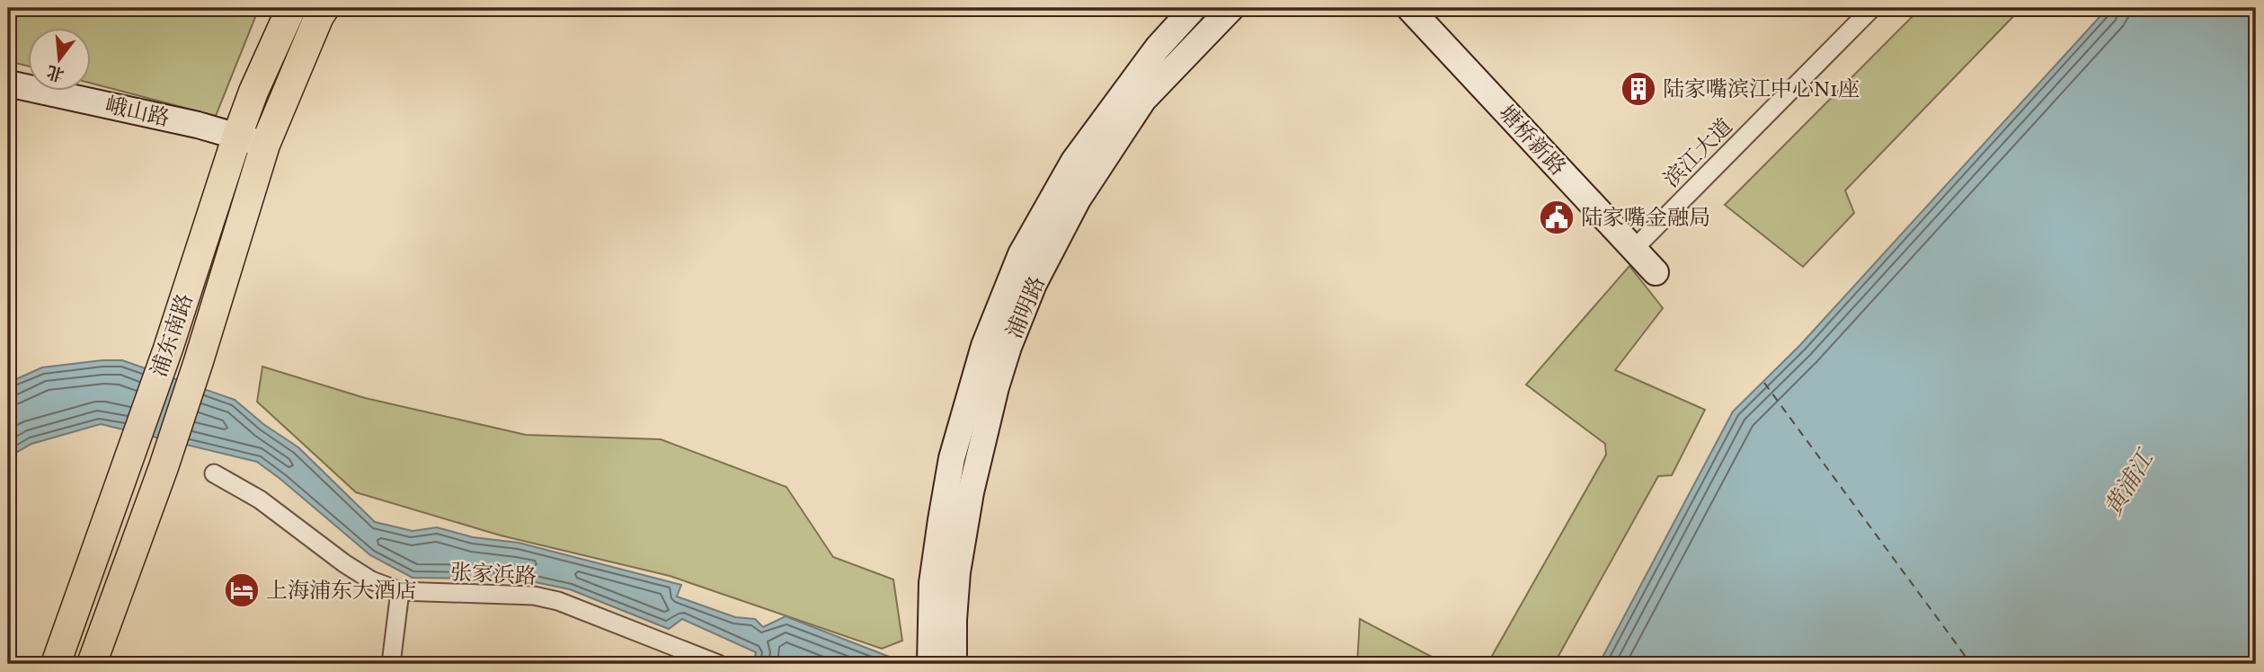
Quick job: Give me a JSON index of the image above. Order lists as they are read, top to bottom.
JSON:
{
  "streets": {
    "main road": [
      "峨山路",
      "塘桥新路",
      "浦明路",
      "浦东南路"
    ],
    "street": ["滨江大道", "张家浜路"]
  },
  "crossings": [
    ["峨山路", "浦东南路"],
    ["塘桥新路", "滨江大道"]
  ],
  "water": ["黄浦江"],
  "places": {
    "building": ["陆家嘴滨江中心N1座"],
    "public building": ["陆家嘴金融局"],
    "hotel": ["上海浦东大酒店"]
  },
  "north": "bottom"
}
